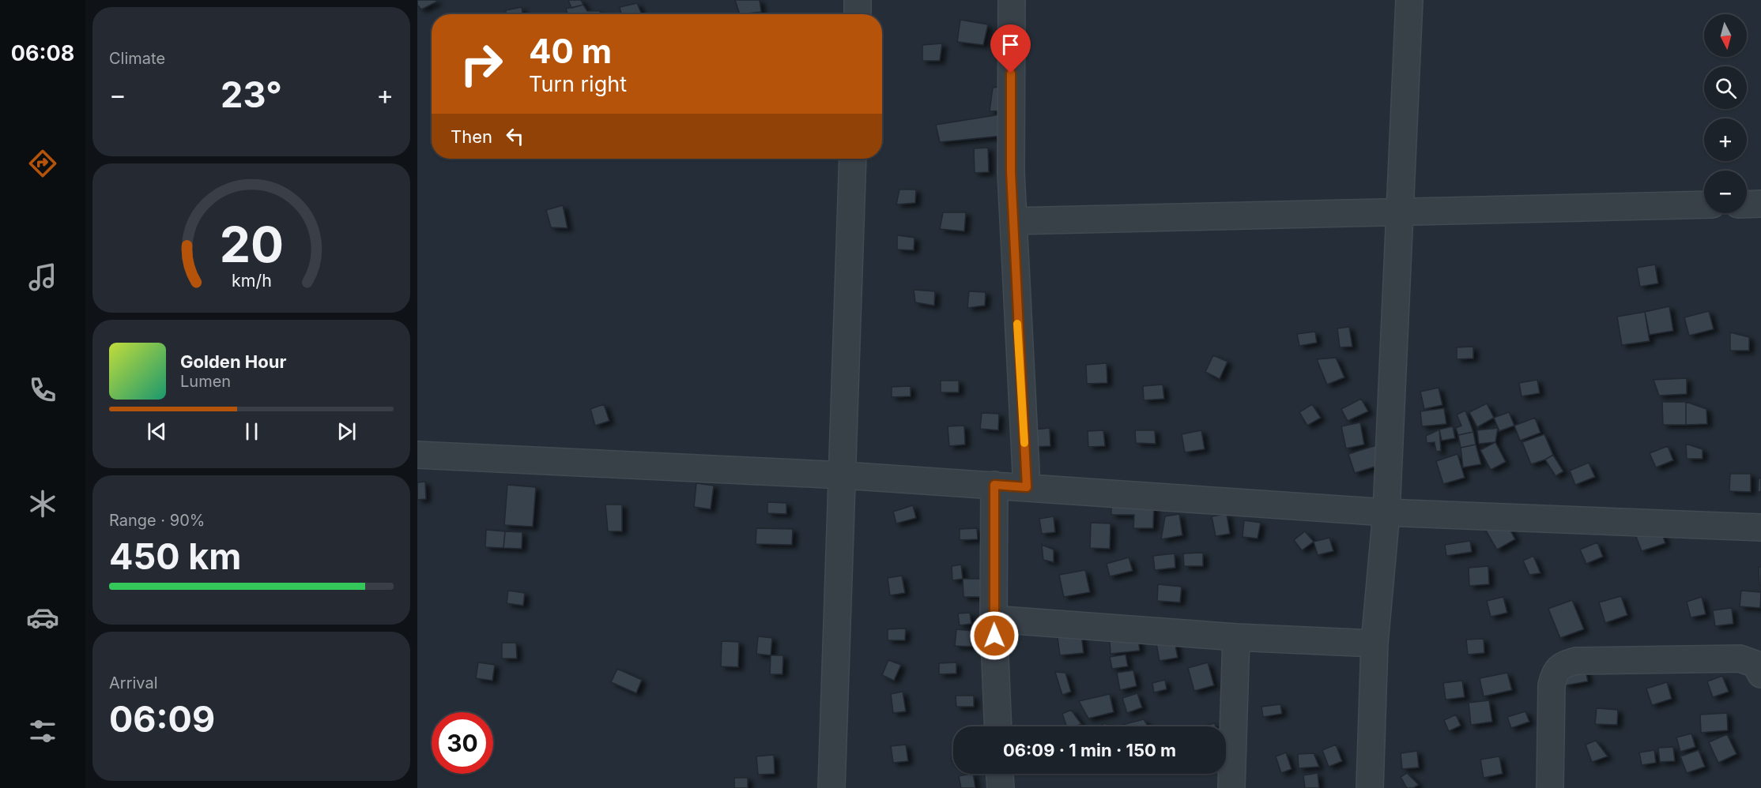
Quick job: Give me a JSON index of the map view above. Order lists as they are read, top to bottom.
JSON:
{
  "north": "bottom",
  "page": {
    "tabs": "06:08",
    "tile": [
      "Climate",
      ["Range · 90%", "450 km"],
      ["Arrival", "06:09"]
    ],
    "map_buttons": ["+", "−"],
    "turn": ["40 m", "Turn right"],
    "heat": ["−", "23°", "+"],
    "then": "Then",
    "song": ["Golden Hour", "Lumen"],
    "limit": "30",
    "trip": "06:09 · 1 min · 150 m",
    "gauge": ["20", "km/h"]
  }
}
